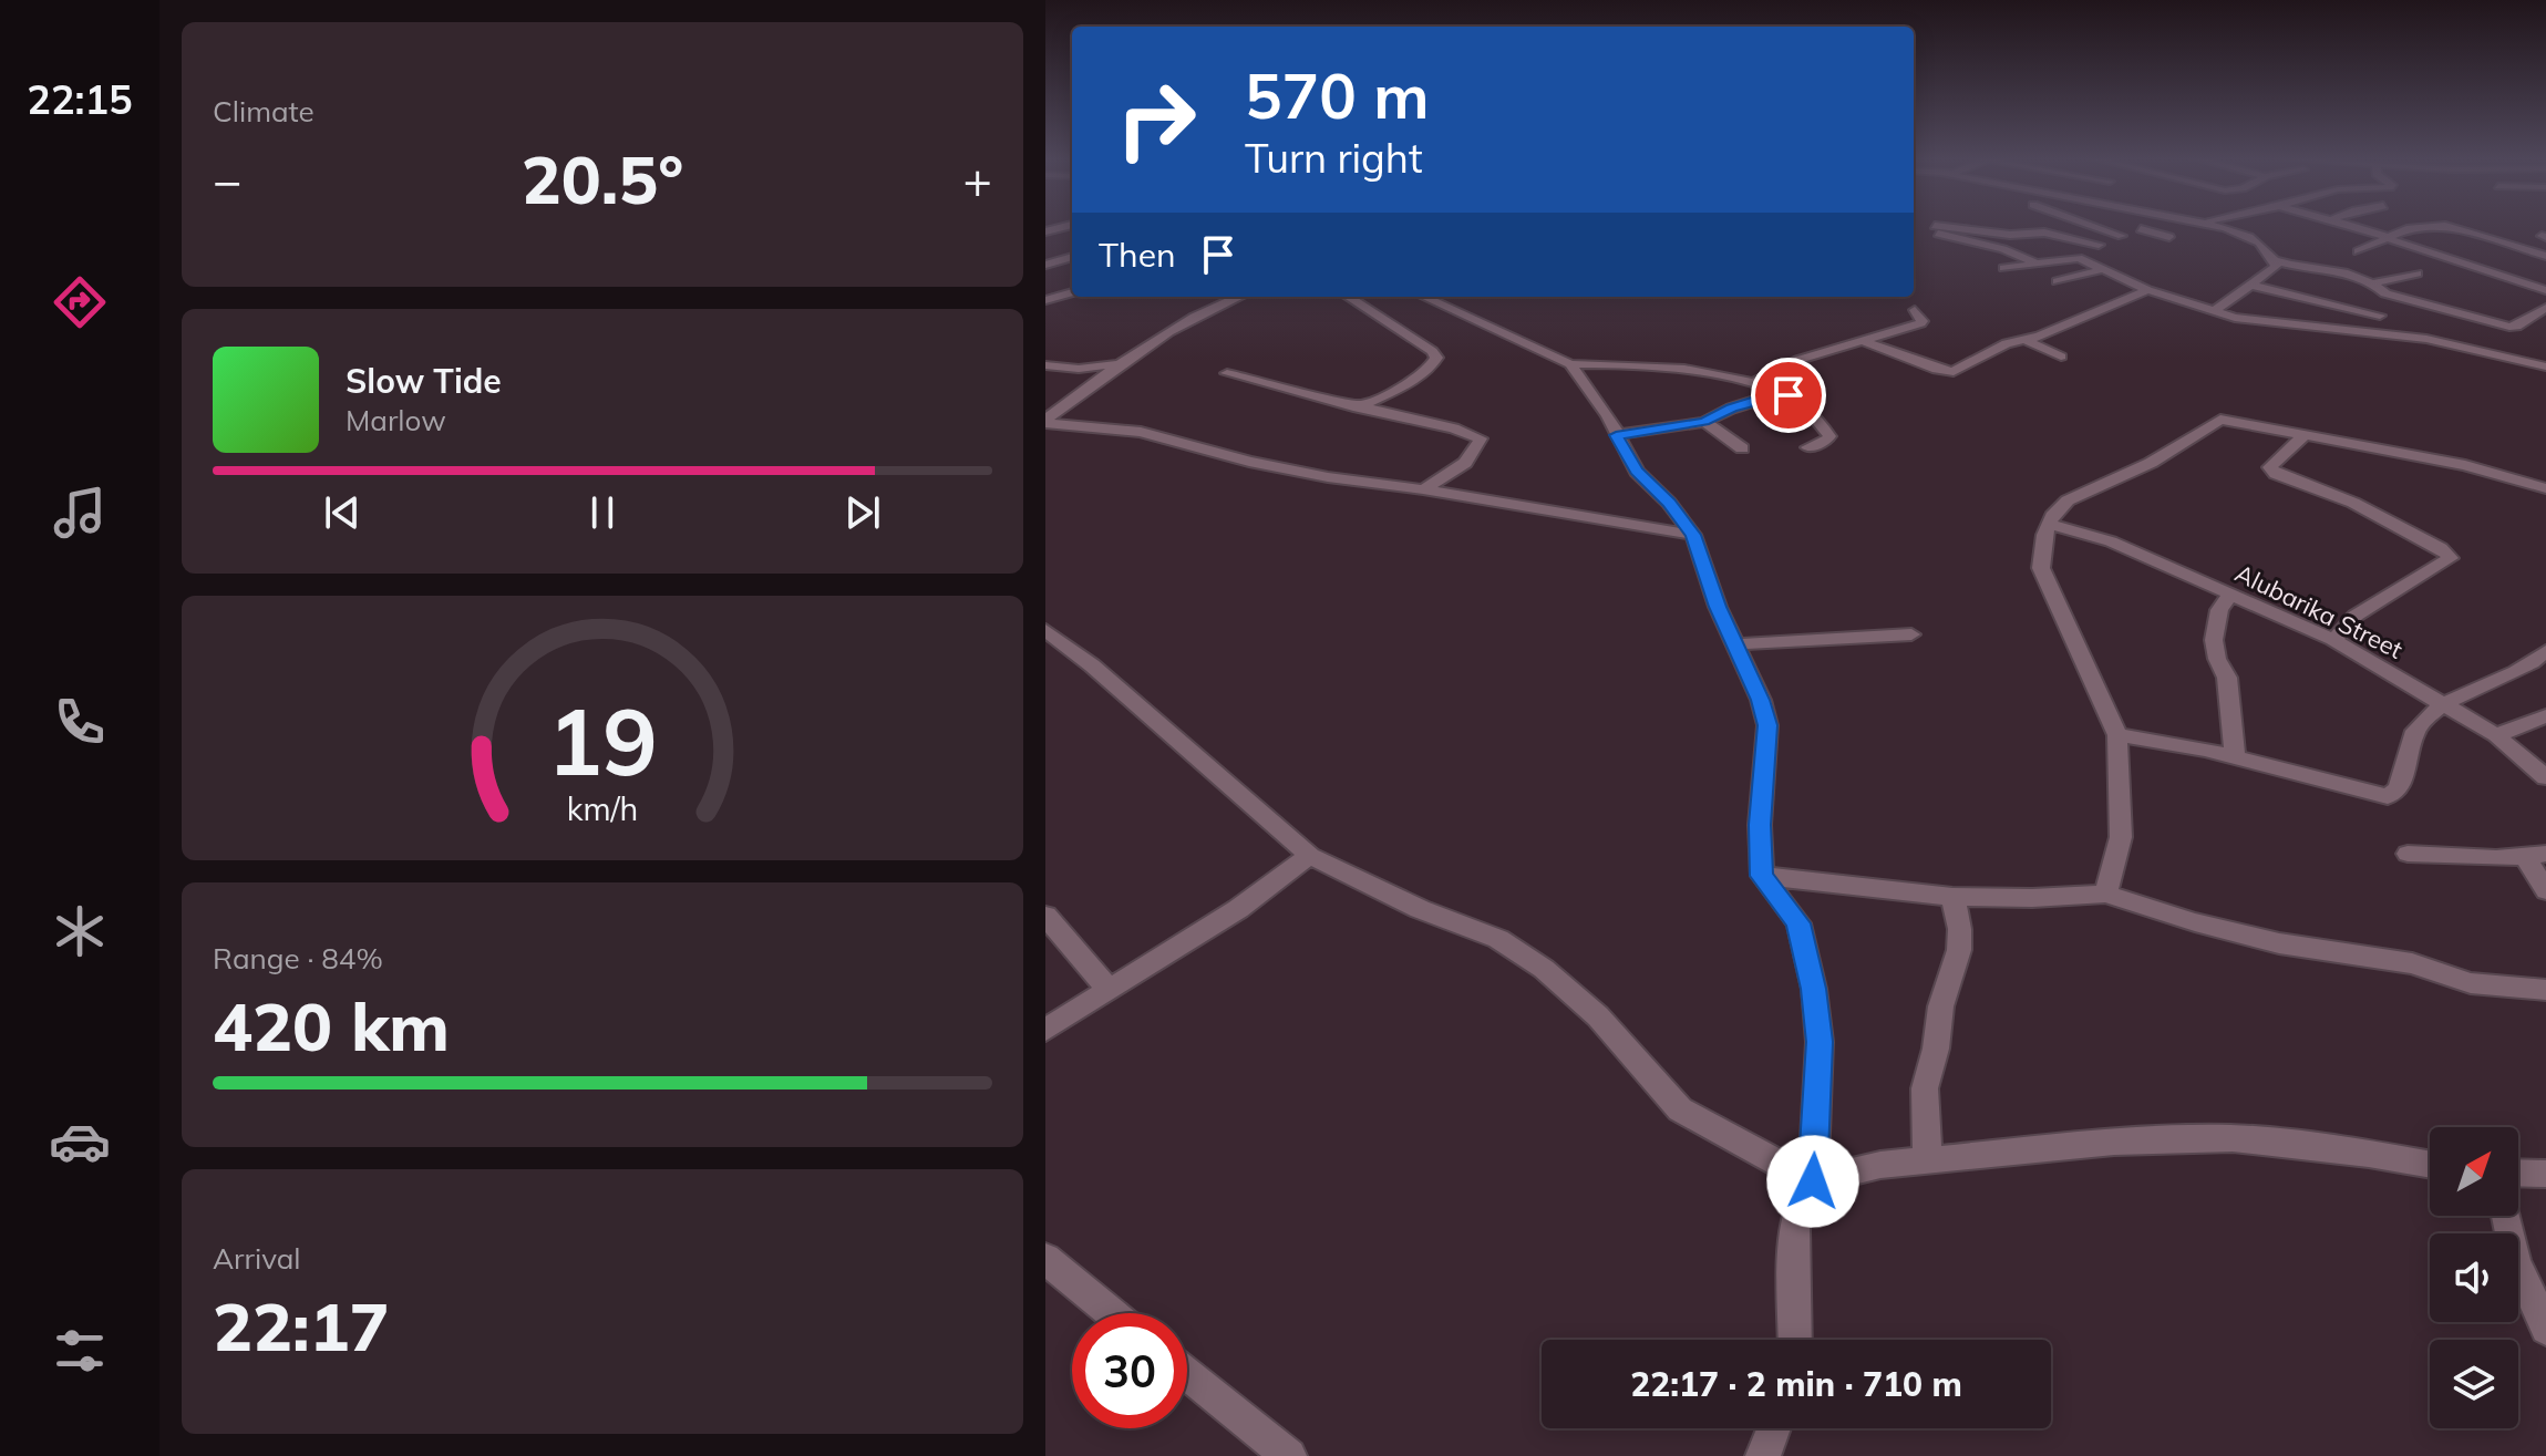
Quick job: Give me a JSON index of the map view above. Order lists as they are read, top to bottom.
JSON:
{
  "streets": {
    "street": ["Alubarika Street"]
  },
  "north": "top right",
  "page": {
    "tabs": "22:15",
    "tile": [
      "Climate",
      ["Range · 84%", "420 km"],
      ["Arrival", "22:17"]
    ],
    "turn": ["570 m", "Turn right"],
    "heat": ["−", "20.5°", "+"],
    "then": "Then",
    "song": ["Slow Tide", "Marlow"],
    "limit": "30",
    "trip": "22:17 · 2 min · 710 m",
    "gauge": ["19", "km/h"]
  }
}
